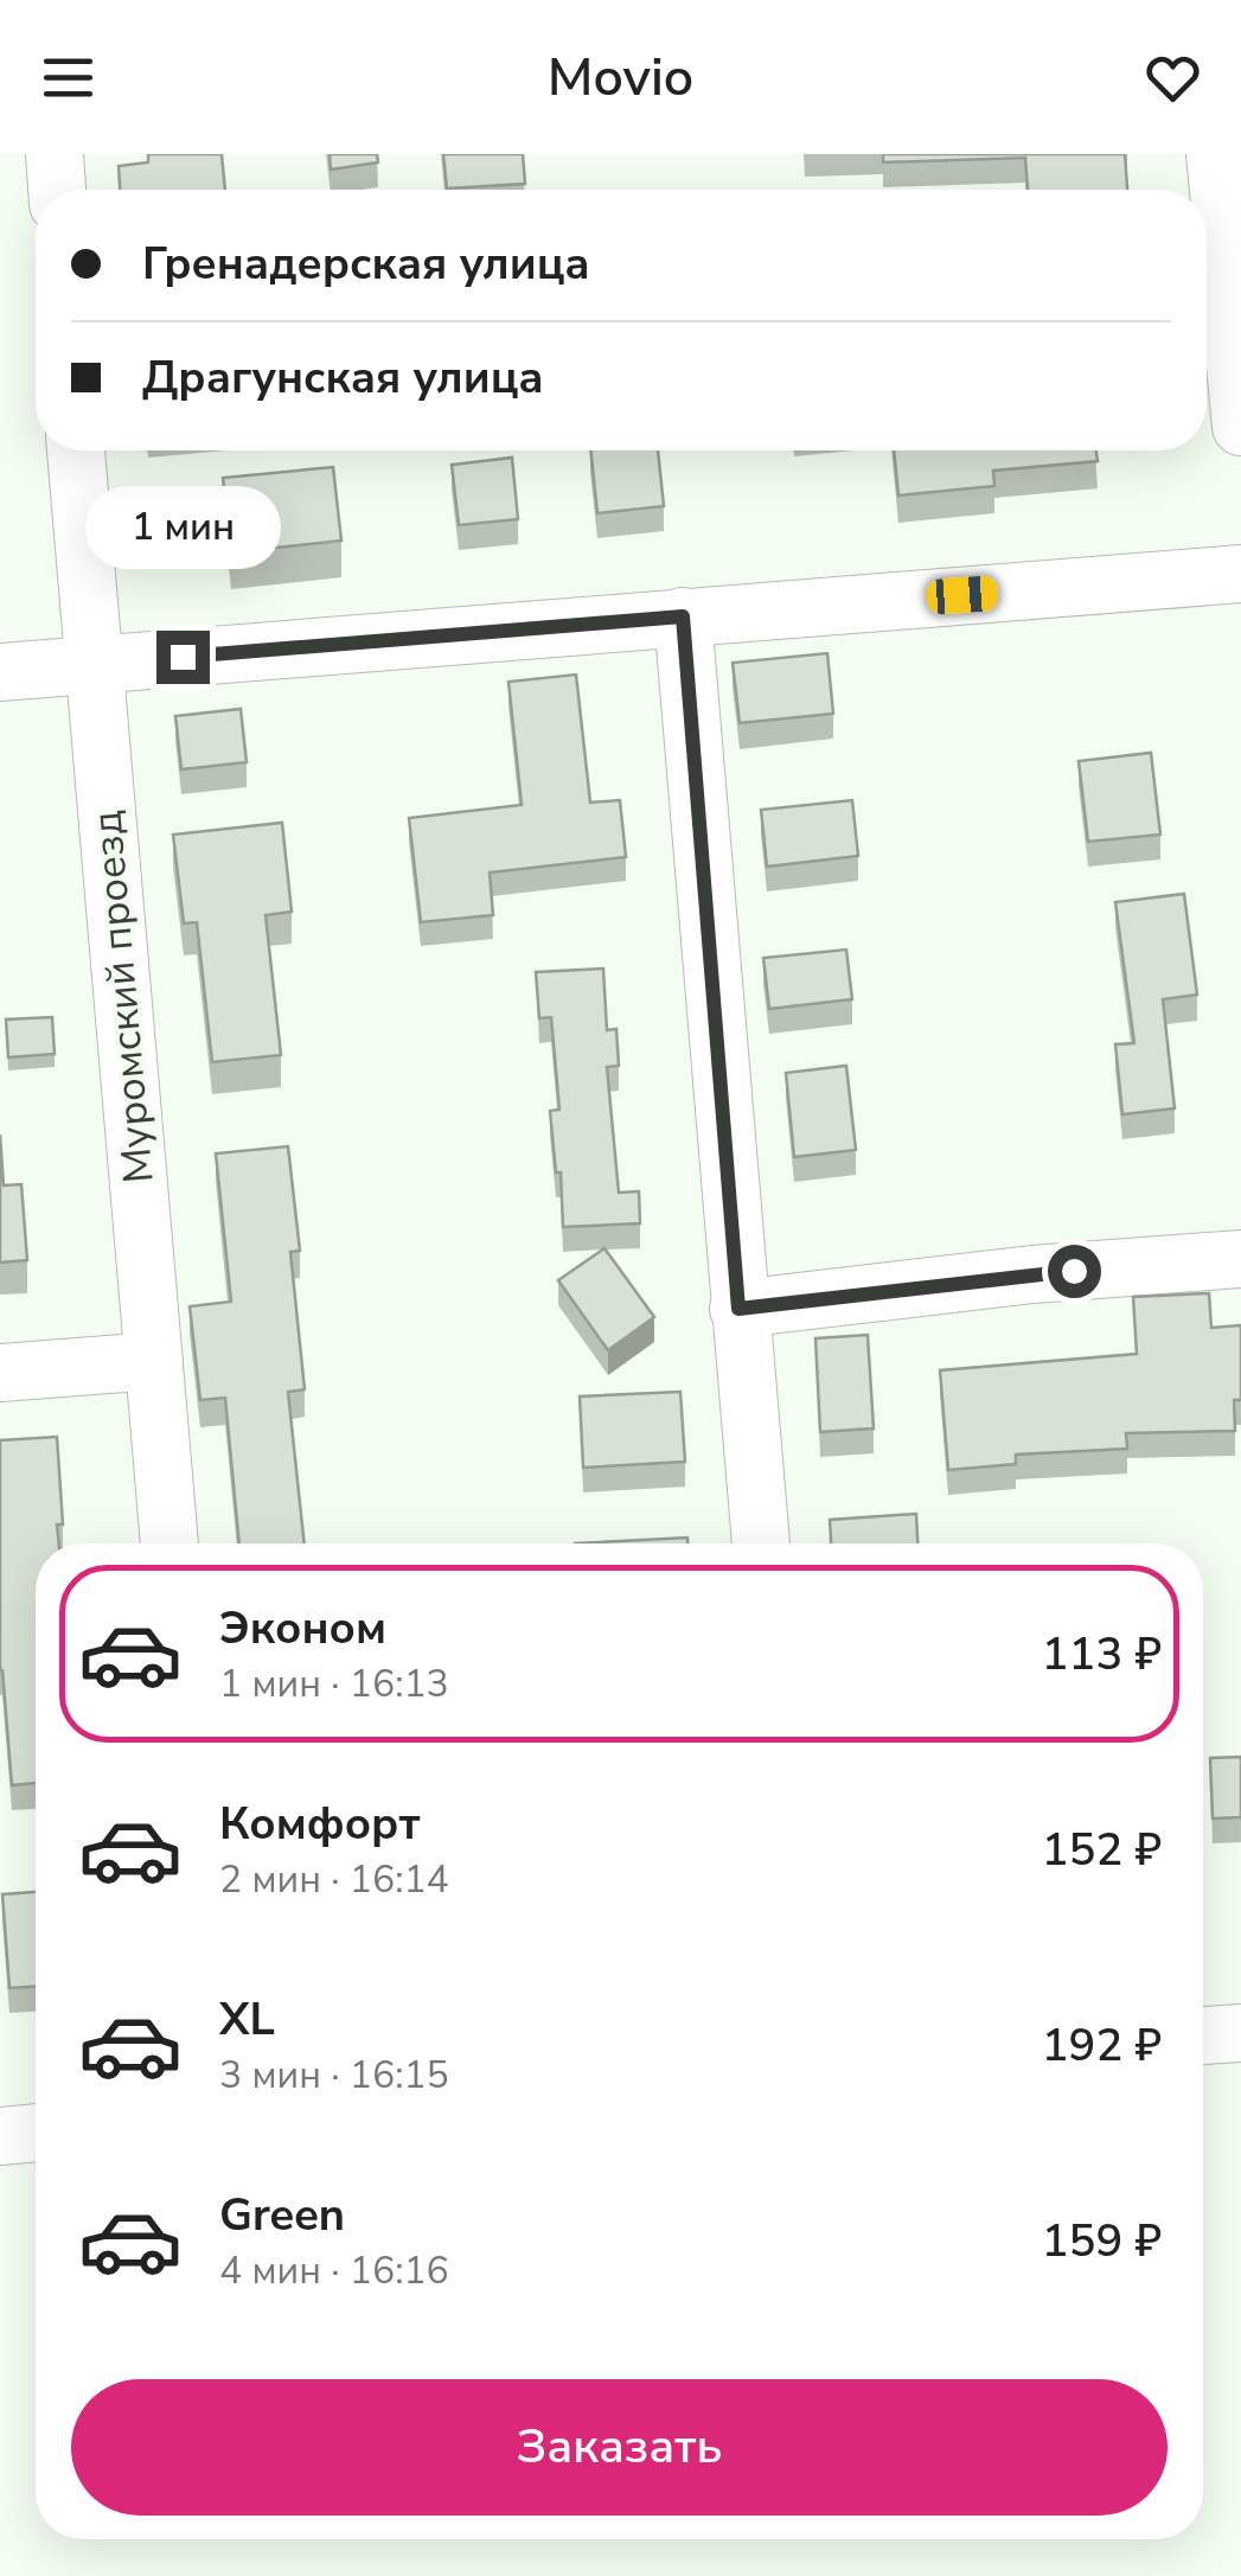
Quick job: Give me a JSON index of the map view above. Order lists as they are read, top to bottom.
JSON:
{
  "streets": {
    "street": ["Муромский проезд"]
  },
  "page": {
    "header": "Movio",
    "banner": ["Гренадерская улица", "Драгунская улица"],
    "bubble": "1 мин",
    "list": [
      {
        "name": "Эконом",
        "note": "1 мин · 16:13",
        "value": "113 ₽"
      },
      {
        "name": "Комфорт",
        "note": "2 мин · 16:14",
        "value": "152 ₽"
      },
      {
        "name": "XL",
        "note": "3 мин · 16:15",
        "value": "192 ₽"
      },
      {
        "name": "Green",
        "note": "4 мин · 16:16",
        "value": "159 ₽"
      }
    ],
    "buttons": "Заказать"
  }
}
